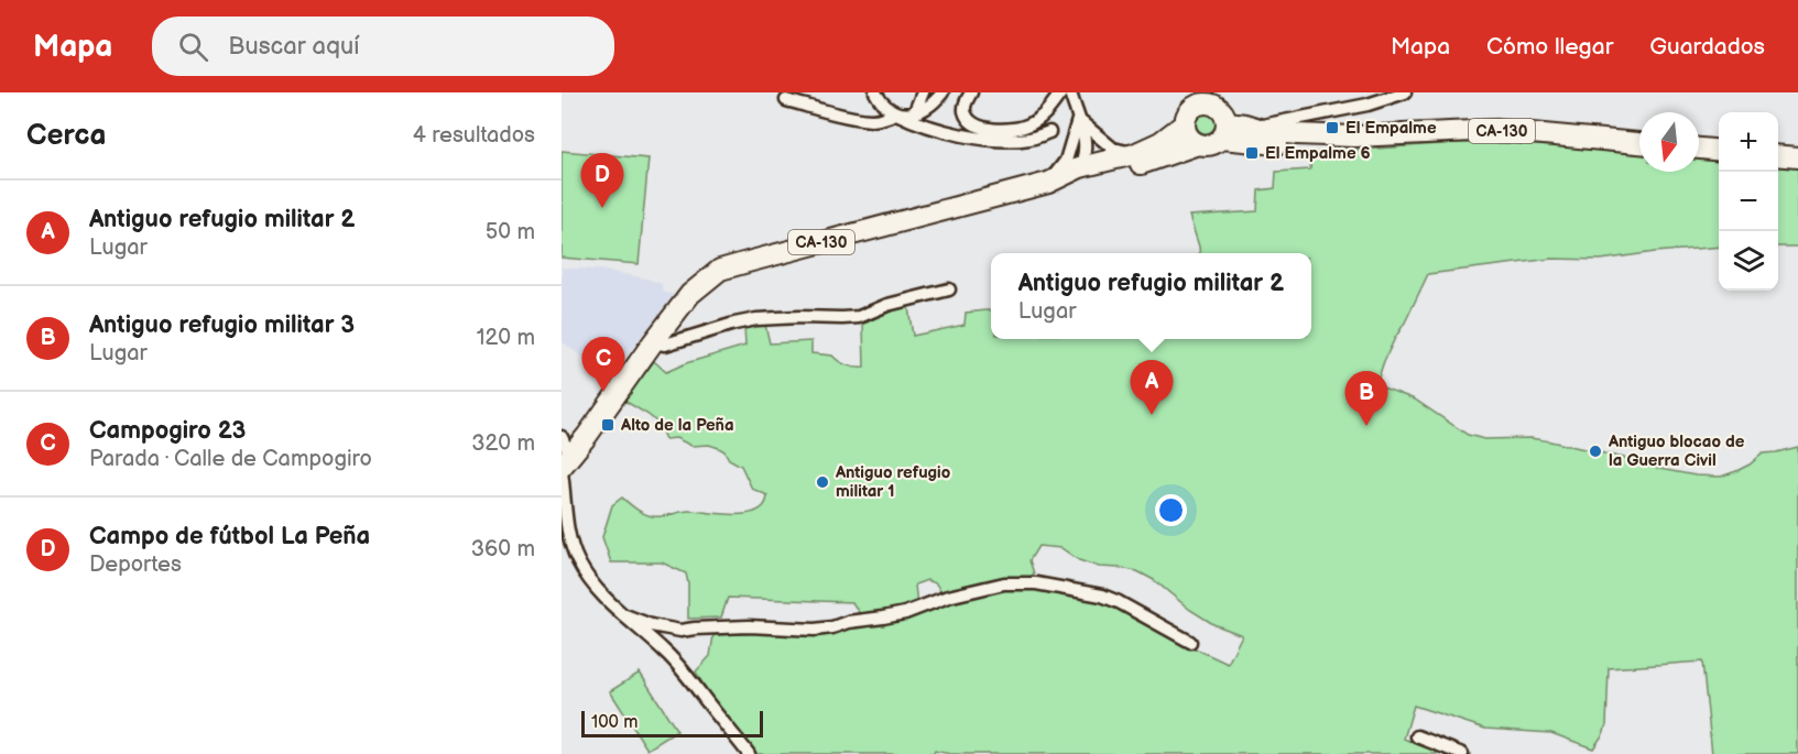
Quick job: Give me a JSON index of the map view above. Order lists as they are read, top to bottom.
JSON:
{
  "streets": {
    "main road": ["CA-130"]
  },
  "places": {
    "transit": ["El Empalme", "El Empalme 6", "Alto de la Peña"],
    "other": ["Antiguo blocao de la Guerra Civil", "Antiguo refugio militar 1"]
  },
  "scale_bar": "100 m",
  "north": "bottom",
  "page": {
    "header": "Mapa",
    "search": "Buscar aquí",
    "nav": ["Mapa", "Cómo llegar", "Guardados"],
    "heading": ["Cerca", "4 resultados"],
    "map_buttons": ["+", "−"],
    "pins": [
      "D",
      "C",
      "A",
      "B"
    ],
    "list": [
      {
        "mark": "A",
        "name": "Antiguo refugio militar 2",
        "note": "Lugar",
        "value": "50 m"
      },
      {
        "mark": "B",
        "name": "Antiguo refugio militar 3",
        "note": "Lugar",
        "value": "120 m"
      },
      {
        "mark": "C",
        "name": "Campogiro 23",
        "note": "Parada · Calle de Campogiro",
        "value": "320 m"
      },
      {
        "mark": "D",
        "name": "Campo de fútbol La Peña",
        "note": "Deportes",
        "value": "360 m"
      }
    ],
    "popup": ["Antiguo refugio militar 2", "Lugar"],
    "scale": "100 m"
  }
}
